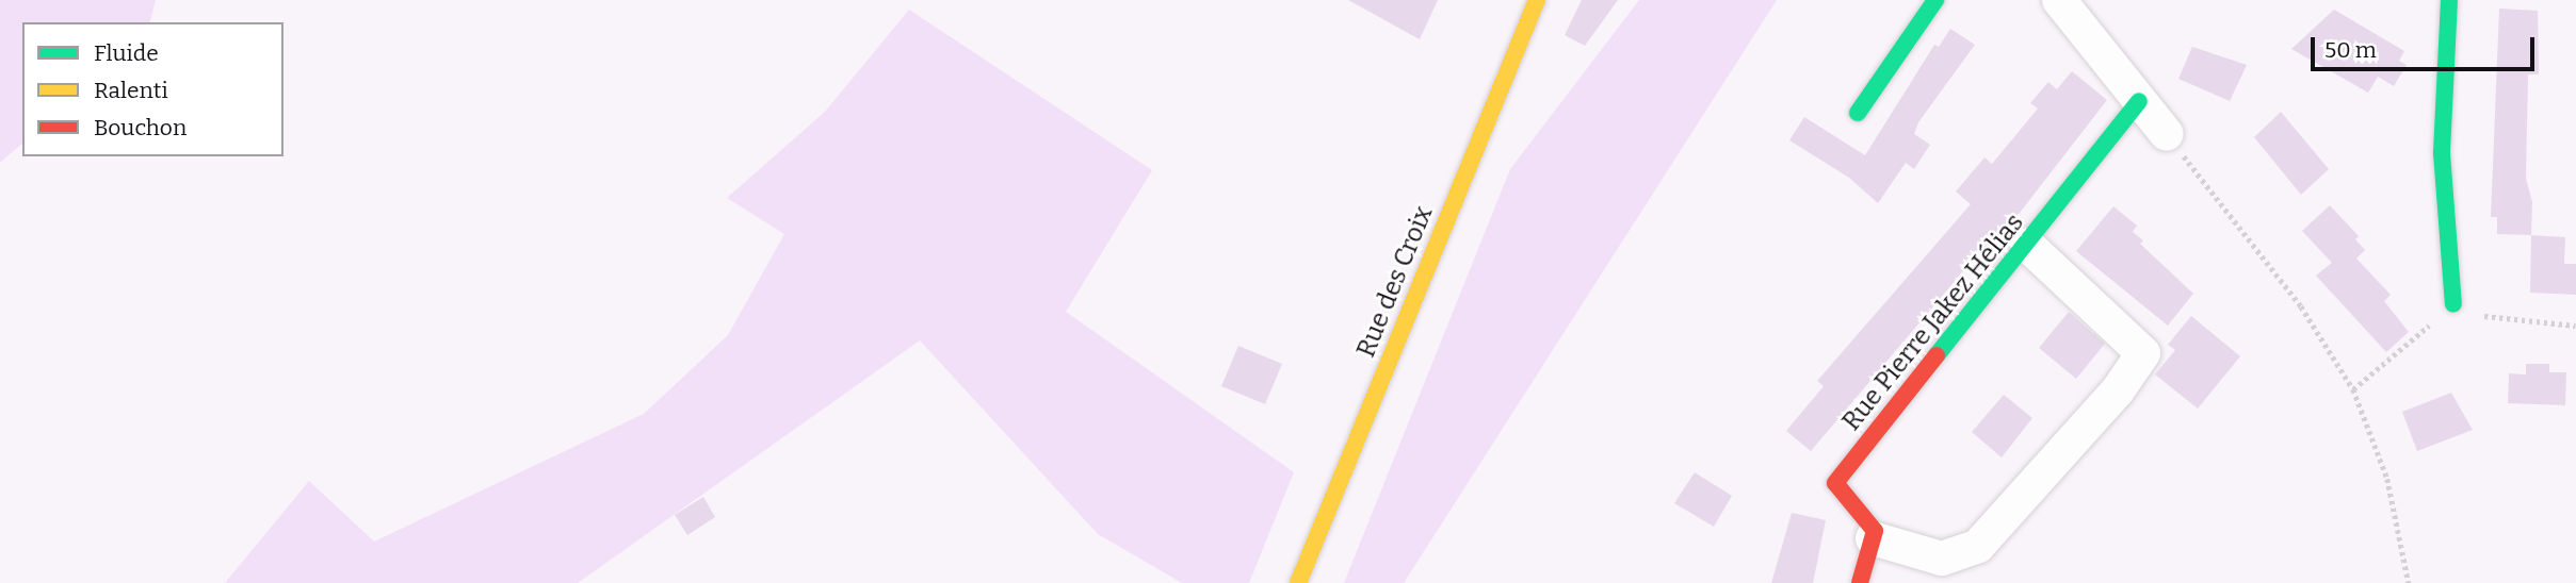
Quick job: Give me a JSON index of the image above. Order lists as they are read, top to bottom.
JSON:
{
  "streets": {
    "street": ["Rue des Croix", "Rue Pierre Jakez Hélias"]
  },
  "legend": ["Fluide", "Ralenti", "Bouchon"],
  "scale_bar": "50 m"
}
